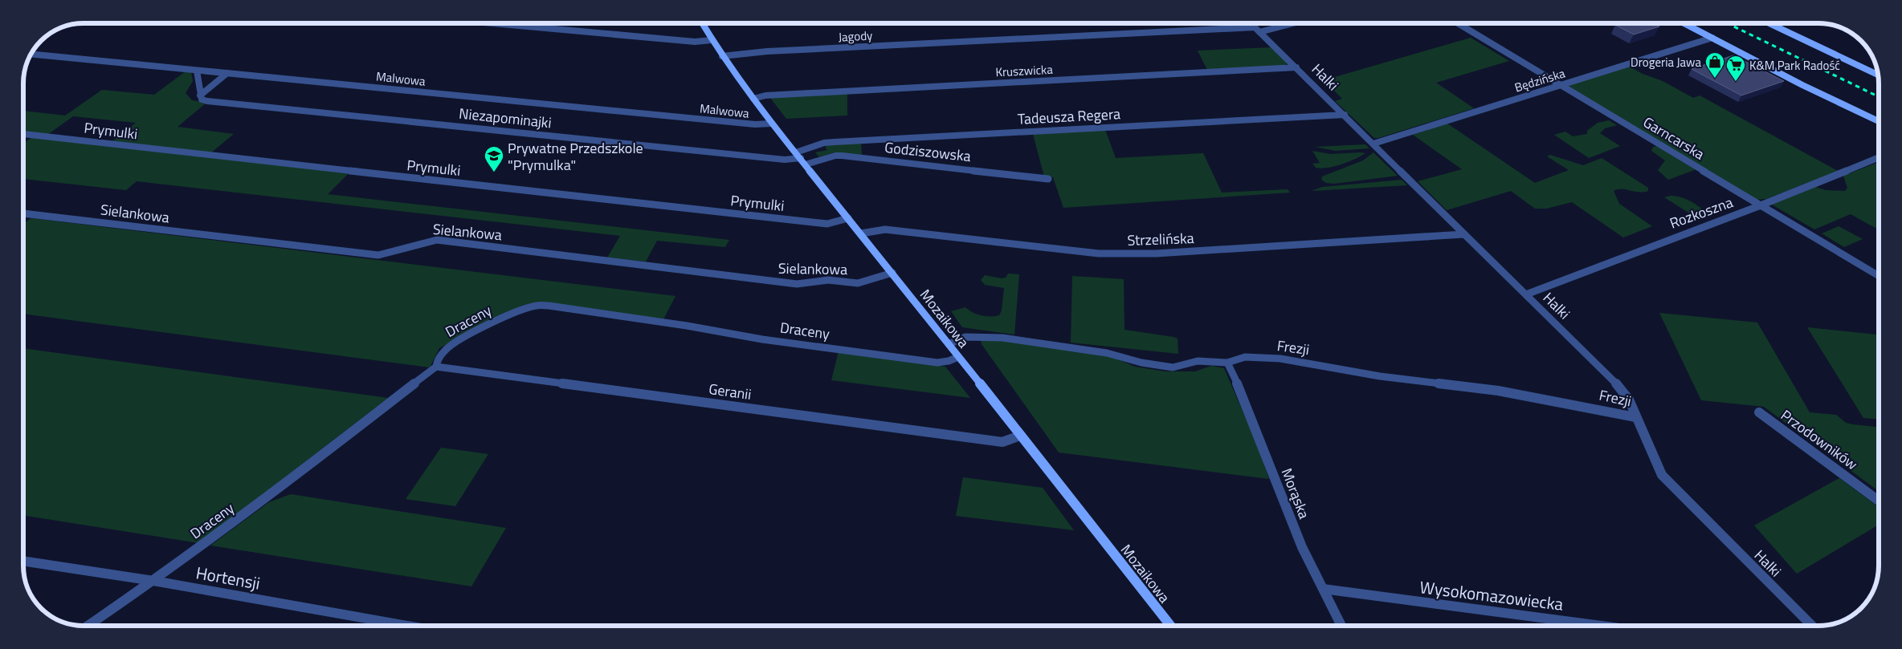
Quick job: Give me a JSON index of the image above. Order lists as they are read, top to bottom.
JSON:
{
  "streets": {
    "street": [
      "Jagody",
      "Kruszwicka",
      "Halki",
      "Malwowa",
      "Będzińska",
      "Tadeusza Regera",
      "Niezapominajki",
      "Prymulki",
      "Garncarska",
      "Godziszowska",
      "Rozkoszna",
      "Sielankowa",
      "Strzelińska",
      "Mozaikowa",
      "Draceny",
      "Frezji",
      "Geranii",
      "Przodowników",
      "Morąska",
      "Hortensji",
      "Wysokomazowiecka"
    ]
  },
  "crossings": [
    ["Jagody", "Halki"],
    ["Jagody", "Mozaikowa"],
    ["Kruszwicka", "Halki"],
    ["Kruszwicka", "Mozaikowa"],
    ["Halki", "Będzińska"],
    ["Halki", "Tadeusza Regera"],
    ["Halki", "Rozkoszna"],
    ["Halki", "Strzelińska"],
    ["Halki", "Frezji"],
    ["Malwowa", "Mozaikowa"],
    ["Będzińska", "Garncarska"],
    ["Tadeusza Regera", "Niezapominajki"],
    ["Tadeusza Regera", "Godziszowska"],
    ["Tadeusza Regera", "Mozaikowa"],
    ["Niezapominajki", "Godziszowska"],
    ["Niezapominajki", "Mozaikowa"],
    ["Prymulki", "Mozaikowa"],
    ["Garncarska", "Rozkoszna"],
    ["Godziszowska", "Mozaikowa"],
    ["Sielankowa", "Mozaikowa"],
    ["Strzelińska", "Mozaikowa"],
    ["Mozaikowa", "Draceny"],
    ["Mozaikowa", "Frezji"],
    ["Mozaikowa", "Geranii"],
    ["Draceny", "Geranii"],
    ["Draceny", "Hortensji"],
    ["Frezji", "Morąska"],
    ["Morąska", "Wysokomazowiecka"]
  ],
  "places": {
    "shop": ["Drogeria Jawa"],
    "supermarket": ["K&M Park Radość"],
    "school or university": ["Prywatne Przedszkole \"Prymulka\""]
  }
}
